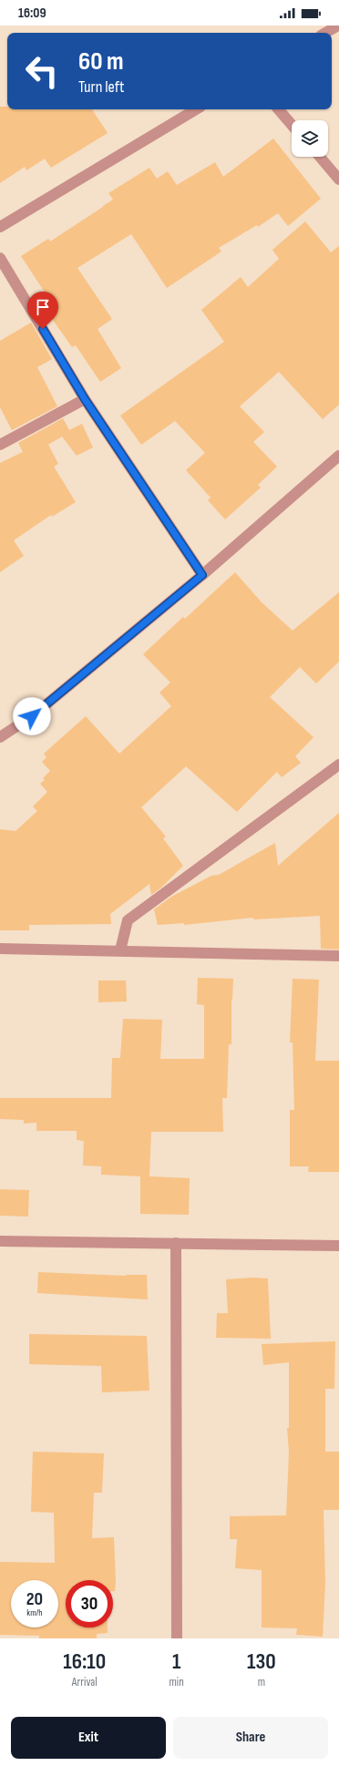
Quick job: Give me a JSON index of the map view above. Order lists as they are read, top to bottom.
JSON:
{
  "page": {
    "status": "16:09",
    "turn": ["60 m", "Turn left"],
    "speed": "20 km/h",
    "limit": "30",
    "eta": [
      "16:10",
      "Arrival",
      "1",
      "min",
      "130",
      "m"
    ],
    "buttons": ["Exit", "Share"]
  }
}
